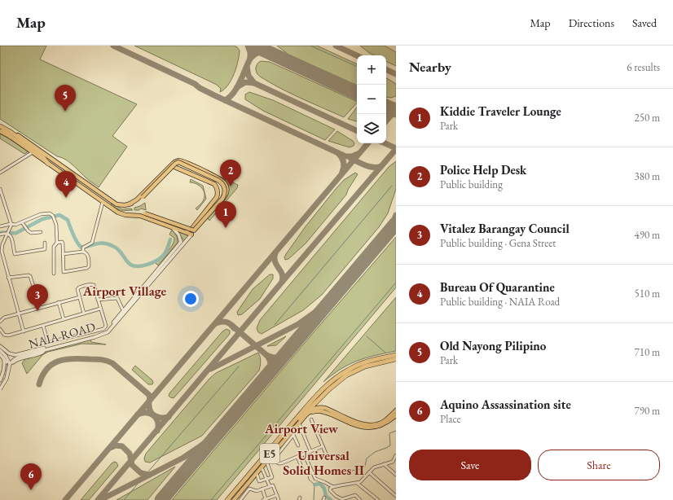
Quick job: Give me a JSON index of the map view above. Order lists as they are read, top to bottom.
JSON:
{
  "streets": {
    "highway": ["E5"],
    "street": ["NAIA ROAD"]
  },
  "districts": ["Airport Village", "Airport View", "Universal Solid Homes II"],
  "page": {
    "header": "Map",
    "nav": ["Map", "Directions", "Saved"],
    "heading": ["Nearby", "6 results"],
    "map_buttons": ["+", "−"],
    "pins": [
      "5",
      "2",
      "4",
      "1",
      "3",
      "6"
    ],
    "list": [
      {
        "mark": "1",
        "name": "Kiddie Traveler Lounge",
        "note": "Park",
        "value": "250 m"
      },
      {
        "mark": "2",
        "name": "Police Help Desk",
        "note": "Public building",
        "value": "380 m"
      },
      {
        "mark": "3",
        "name": "Vitalez Barangay Council",
        "note": "Public building · Gena Street",
        "value": "490 m"
      },
      {
        "mark": "4",
        "name": "Bureau Of Quarantine",
        "note": "Public building · NAIA Road",
        "value": "510 m"
      },
      {
        "mark": "5",
        "name": "Old Nayong Pilipino",
        "note": "Park",
        "value": "710 m"
      },
      {
        "mark": "6",
        "name": "Aquino Assassination site",
        "note": "Place",
        "value": "790 m"
      }
    ],
    "buttons": ["Save", "Share"]
  }
}
